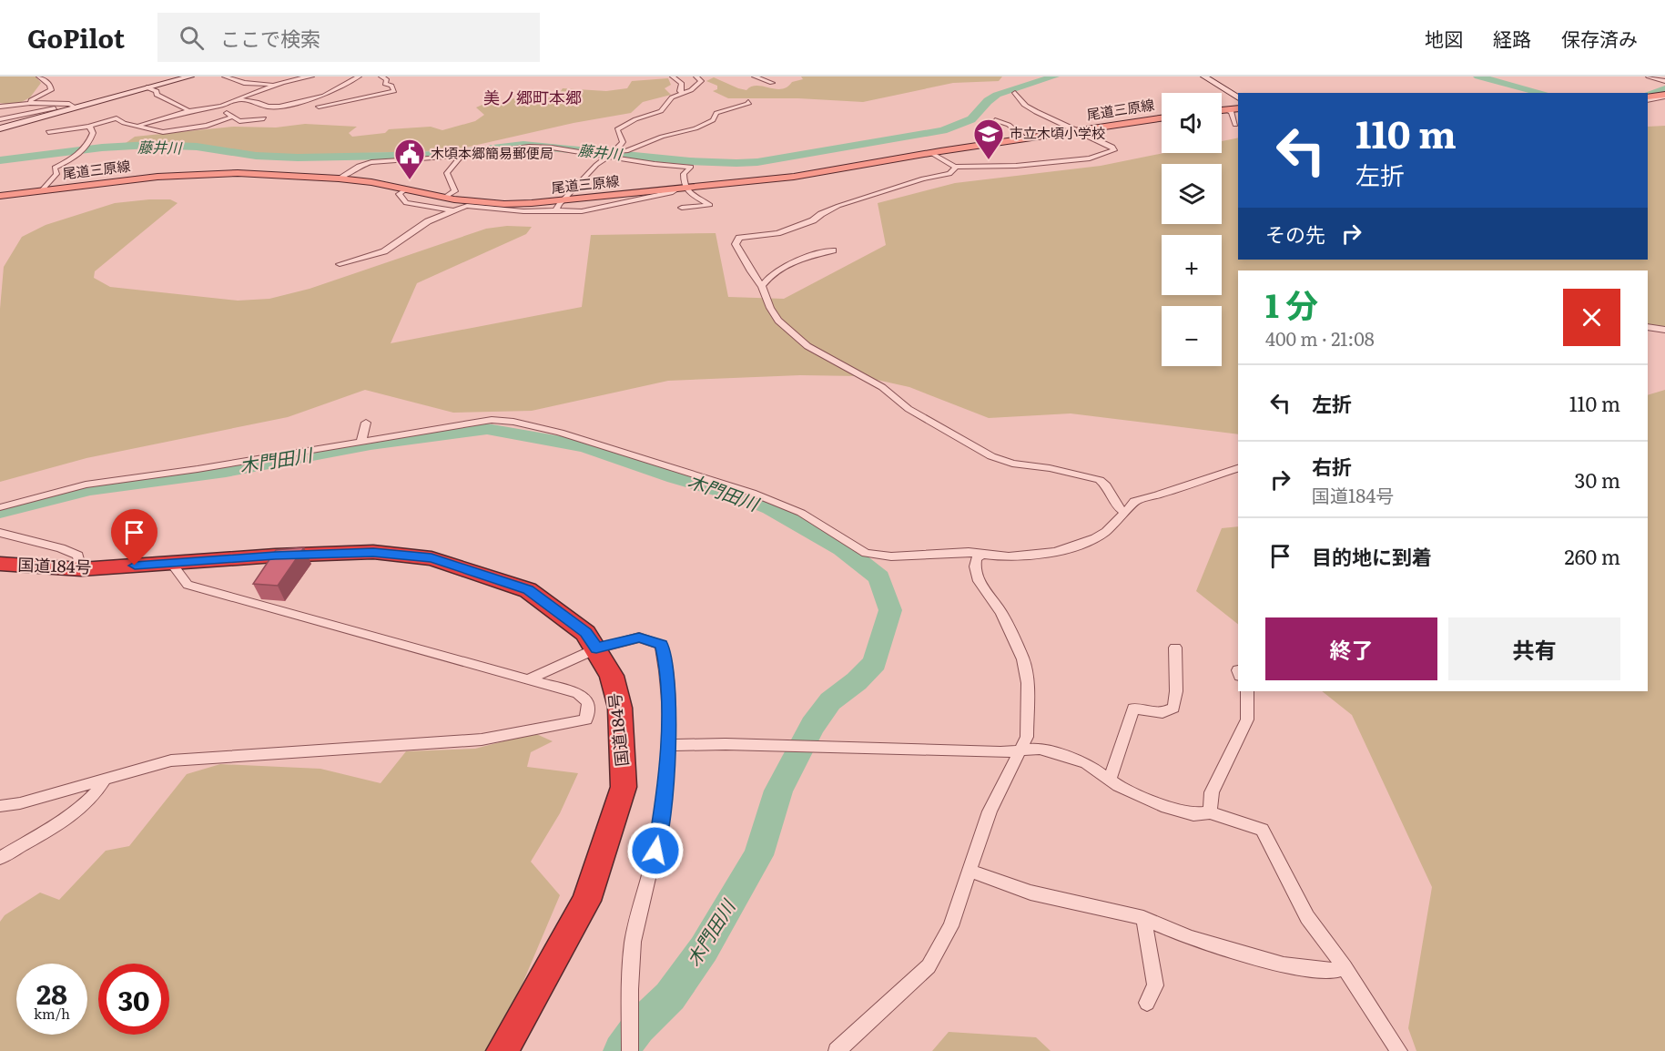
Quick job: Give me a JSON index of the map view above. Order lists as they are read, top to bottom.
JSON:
{
  "streets": {
    "highway": ["国道184号"],
    "main road": ["尾道三原線"]
  },
  "districts": ["美ノ郷町本郷"],
  "water": ["藤井川", "木門田川"],
  "places": {
    "school or university": ["市立木頃小学校"],
    "public building": ["木頃本郷簡易郵便局"]
  },
  "page": {
    "header": "GoPilot",
    "search": "ここで検索",
    "nav": ["地図", "経路", "保存済み"],
    "map_buttons": ["+", "−"],
    "turn": ["110 m", "左折"],
    "then": "その先",
    "heading": ["1 分", "400 m · 21:08"],
    "list": [
      {
        "name": "左折",
        "value": "110 m"
      },
      {
        "name": "右折",
        "note": "国道184号",
        "value": "30 m"
      },
      {
        "name": "目的地に到着",
        "value": "260 m"
      }
    ],
    "buttons": ["終了", "共有"],
    "speed": "28 km/h",
    "limit": "30"
  }
}
